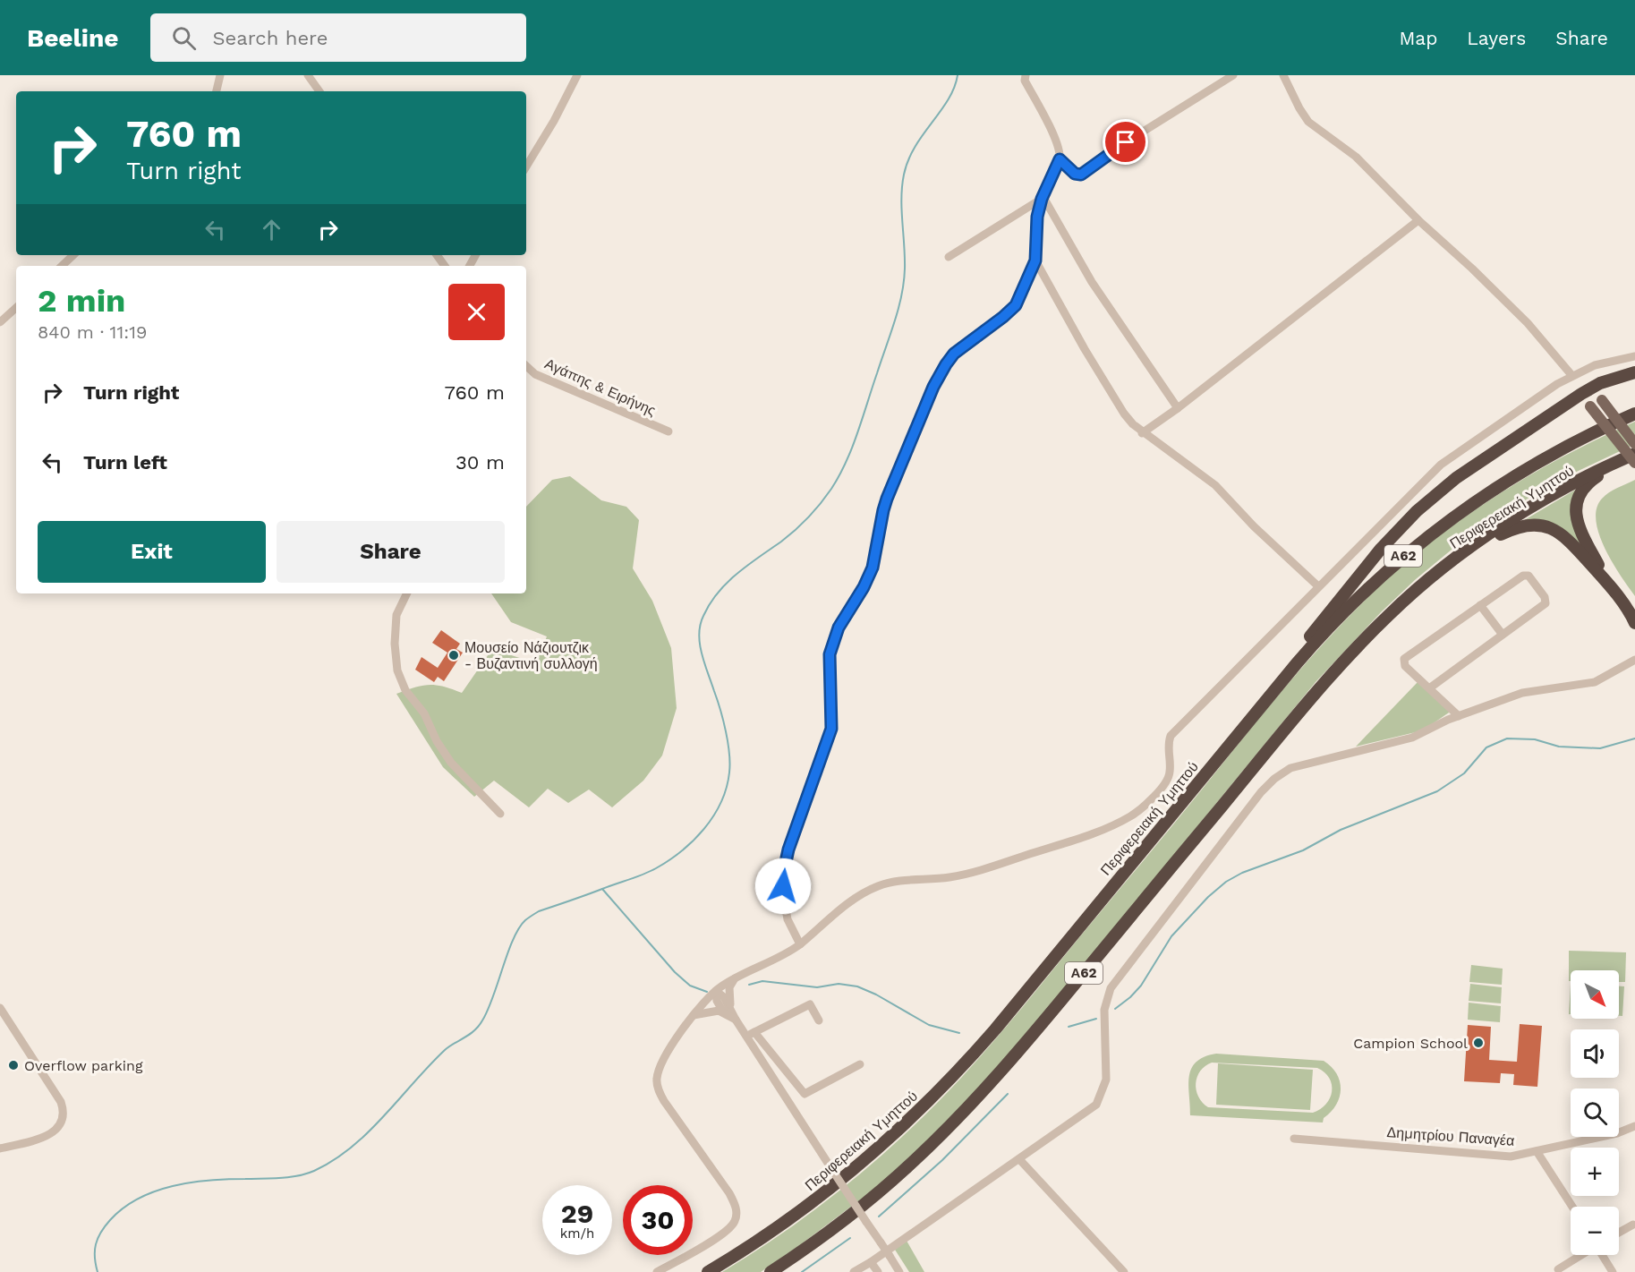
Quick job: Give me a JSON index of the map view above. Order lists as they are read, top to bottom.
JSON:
{
  "streets": {
    "highway": ["Περιφερειακή Υμηττού", "Α62"],
    "street": ["Αγάπης & Ειρήνης", "Δημητρίου Παναγέα"]
  },
  "places": ["Μουσείο Νάζιουτζικ - Βυζαντινή συλλογή", "Campion School", "Overflow parking"],
  "north": "bottom right",
  "page": {
    "header": "Beeline",
    "search": "Search here",
    "nav": ["Map", "Layers", "Share"],
    "turn": ["760 m", "Turn right"],
    "heading": ["2 min", "840 m · 11:19"],
    "list": [
      {
        "name": "Turn right",
        "value": "760 m"
      },
      {
        "name": "Turn left",
        "value": "30 m"
      }
    ],
    "buttons": ["Exit", "Share"],
    "map_buttons": ["+", "−"],
    "speed": "29 km/h",
    "limit": "30"
  }
}
